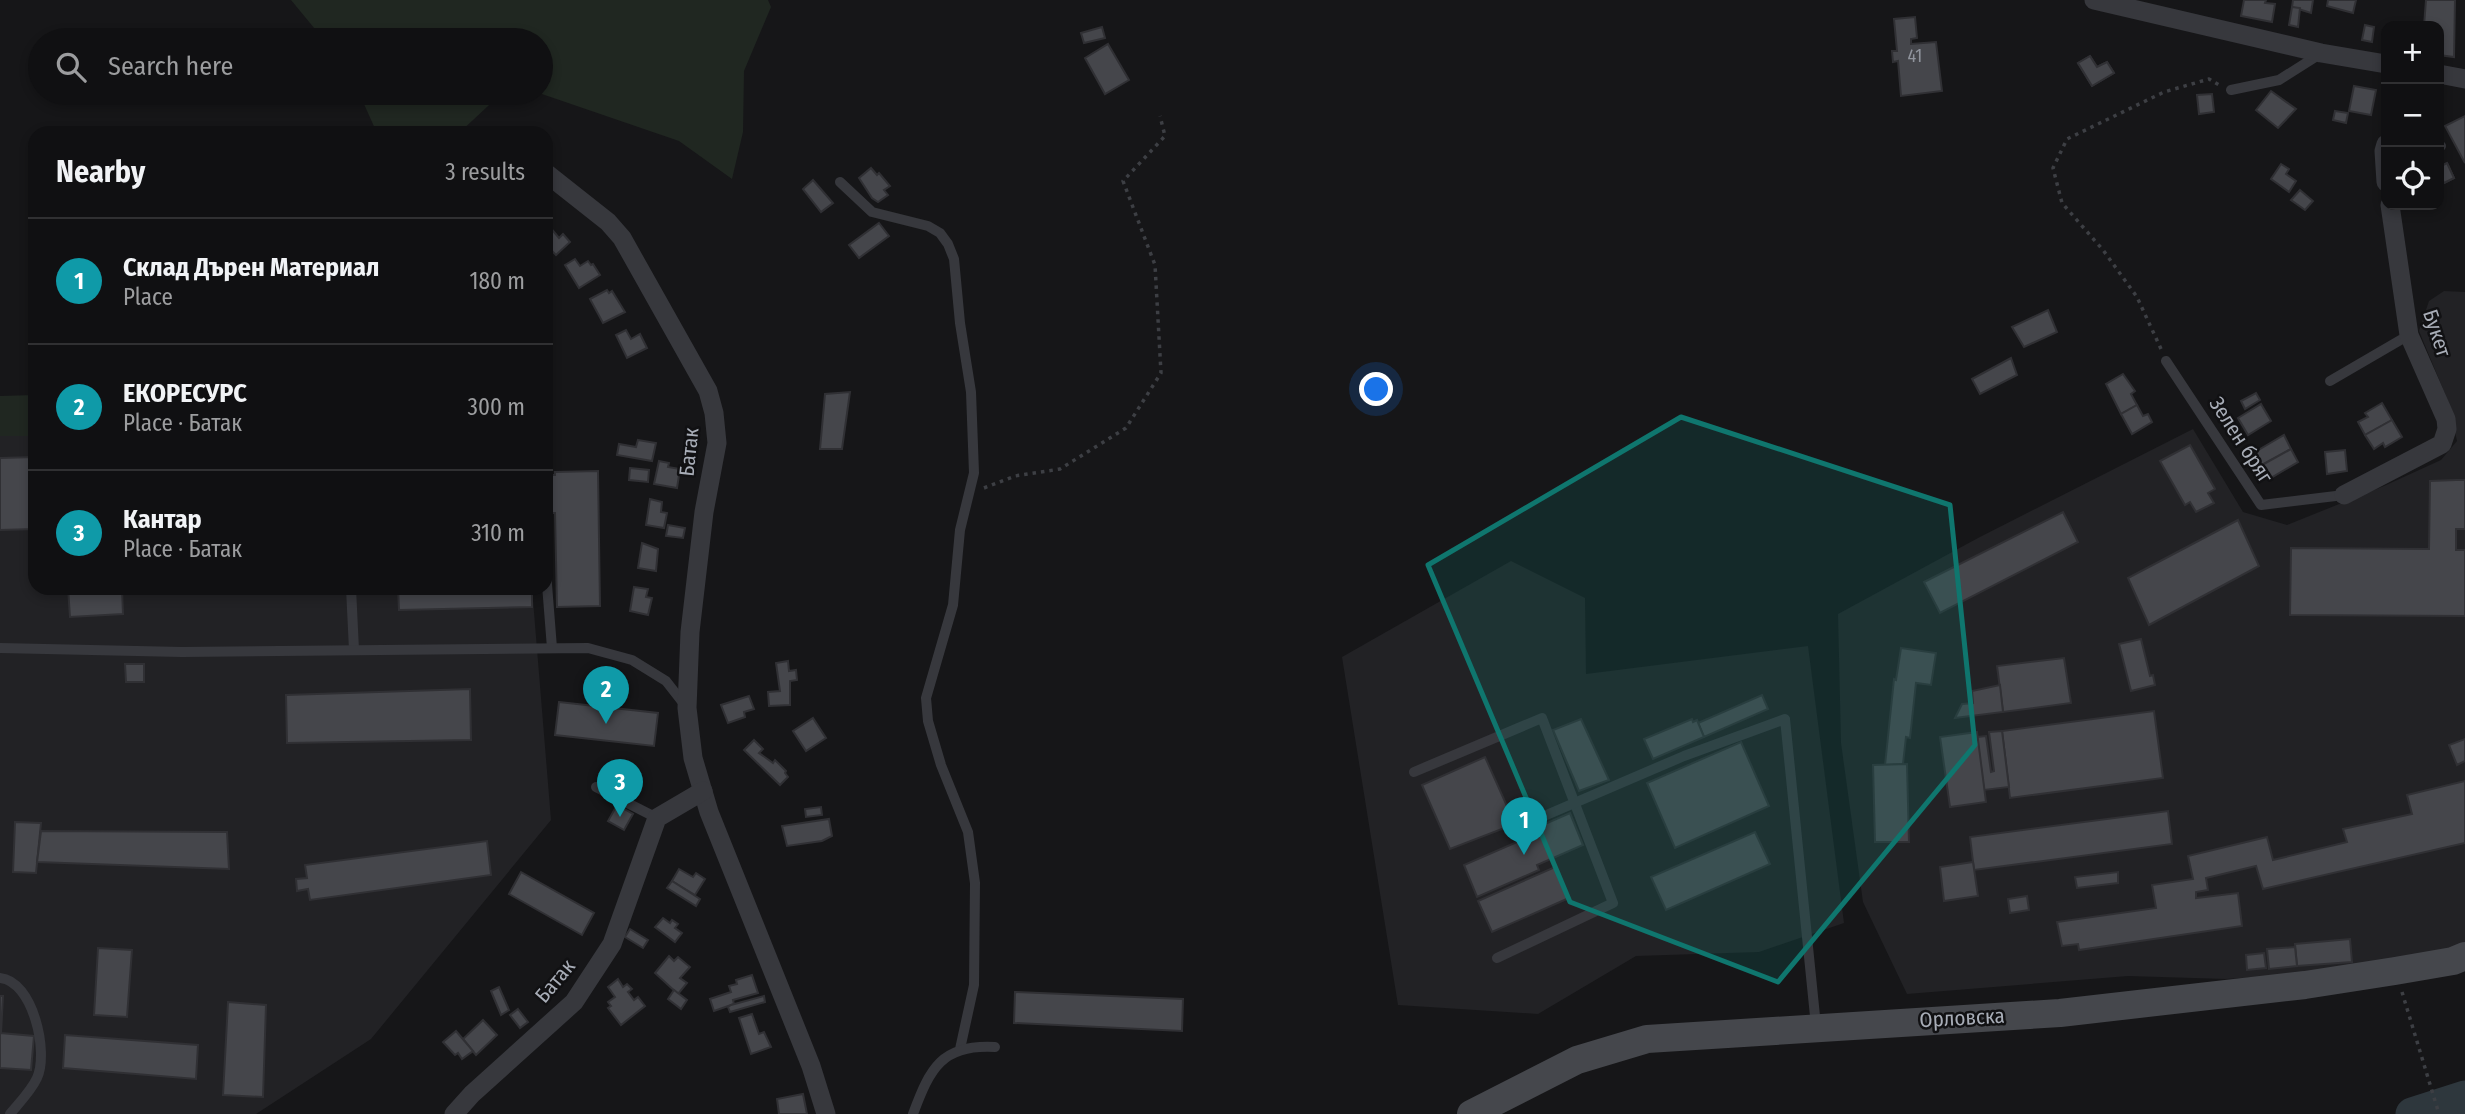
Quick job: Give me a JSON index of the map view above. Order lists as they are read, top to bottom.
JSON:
{
  "streets": {
    "street": ["Букет", "Батак", "Орловска"],
    "lane": ["Зелен бряг"]
  },
  "crossings": [
    ["Букет", "Зелен бряг"]
  ],
  "house_numbers": ["41"],
  "page": {
    "map_buttons": ["+", "−"],
    "search": "Search here",
    "heading": ["Nearby", "3 results"],
    "list": [
      {
        "mark": "1",
        "name": "Склад Дърен Материал",
        "note": "Place",
        "value": "180 m"
      },
      {
        "mark": "2",
        "name": "ЕКОРЕСУРС",
        "note": "Place · Батак",
        "value": "300 m"
      },
      {
        "mark": "3",
        "name": "Кантар",
        "note": "Place · Батак",
        "value": "310 m"
      }
    ],
    "pins": ["2", "3", "1"]
  }
}
